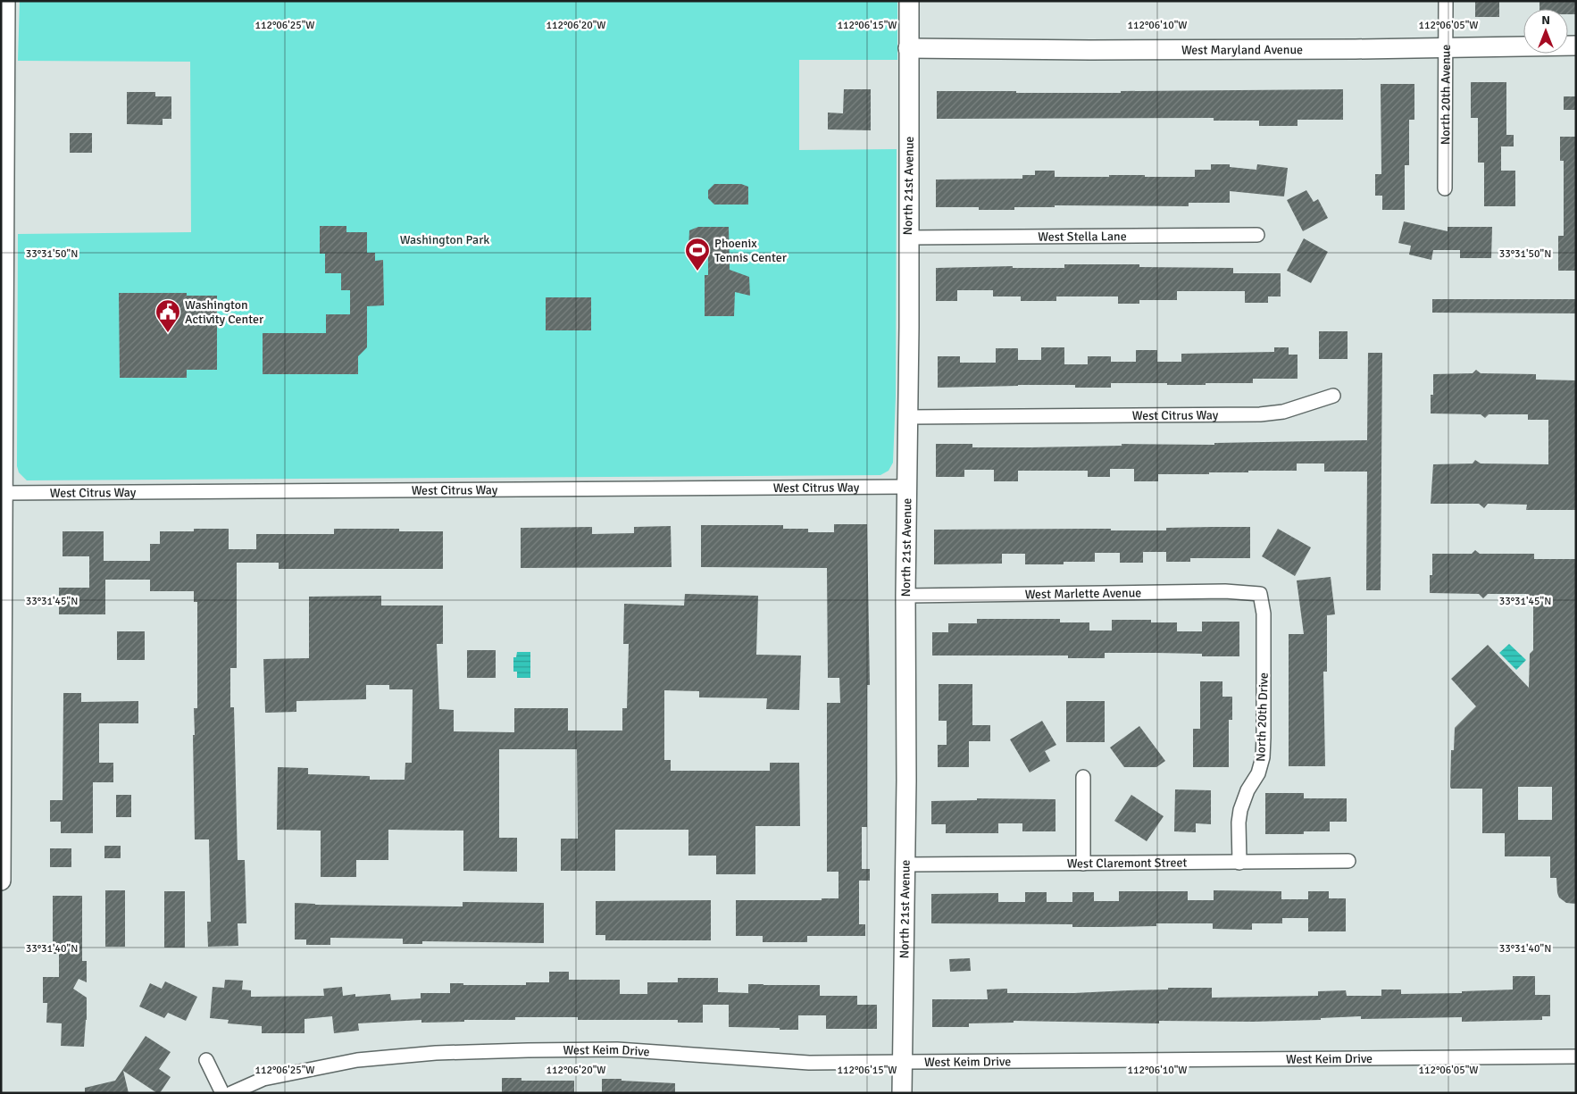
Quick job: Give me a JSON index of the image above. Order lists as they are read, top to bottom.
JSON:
{
  "streets": {
    "street": [
      "West Maryland Avenue",
      "North 20th Avenue",
      "North 21st Avenue",
      "West Stella Lane",
      "West Citrus Way",
      "West Marlette Avenue",
      "North 20th Drive",
      "West Claremont Street",
      "West Keim Drive"
    ]
  },
  "crossings": [
    ["West Maryland Avenue", "North 20th Avenue"],
    ["West Maryland Avenue", "North 21st Avenue"],
    ["North 21st Avenue", "West Stella Lane"],
    ["North 21st Avenue", "West Citrus Way"],
    ["North 21st Avenue", "West Marlette Avenue"],
    ["North 21st Avenue", "West Claremont Street"],
    ["North 21st Avenue", "West Keim Drive"],
    ["West Marlette Avenue", "North 20th Drive"],
    ["North 20th Drive", "West Claremont Street"]
  ],
  "parks": ["Washington Park"],
  "places": {
    "sports": ["Phoenix Tennis Center"],
    "public building": ["Washington Activity Center"]
  },
  "north": "top",
  "coordinates": [
    "112°06'25\"W",
    "112°06'20\"W",
    "112°06'15\"W",
    "112°06'10\"W",
    "112°06'05\"W",
    "33°31'50\"N",
    "33°31'45\"N",
    "33°31'40\"N"
  ]
}
